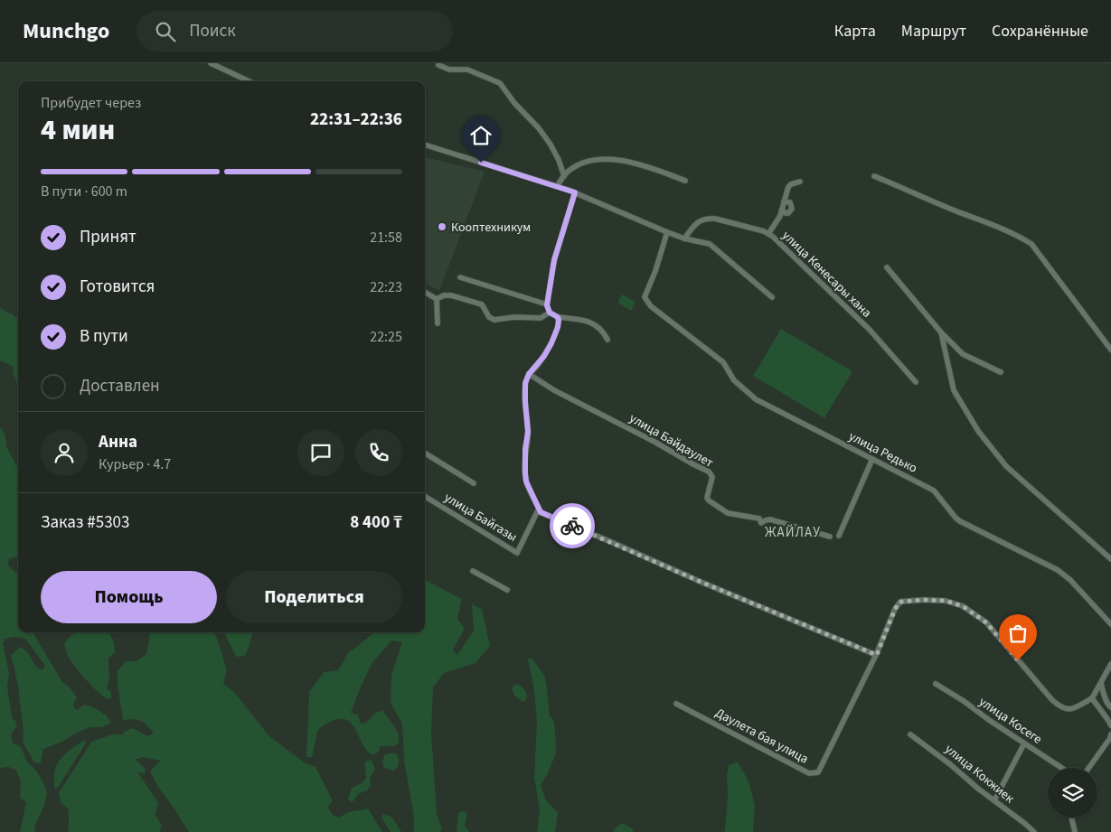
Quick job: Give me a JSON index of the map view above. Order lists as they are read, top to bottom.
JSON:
{
  "streets": {
    "street": [
      "улица Кенесары хана",
      "улица Байдаулет",
      "улица Редько",
      "улица Байгазы",
      "улица Косеге",
      "Даулета бая улица",
      "улица Кокжиек"
    ]
  },
  "districts": ["ЖАЙЛАУ"],
  "places": ["Кооптехникум"],
  "page": {
    "header": "Munchgo",
    "search": "Поиск",
    "nav": ["Карта", "Маршрут", "Сохранённые"],
    "heading": ["4 мин", "Прибудет через", "22:31–22:36"],
    "panel": [
      "Анна",
      "Курьер · 4.7",
      "Заказ #5303",
      "8 400 ₸"
    ],
    "bar": "В пути · 600 m",
    "list": [
      ["Принят", "21:58"],
      ["Готовится", "22:23"],
      ["В пути", "22:25"],
      "Доставлен"
    ],
    "buttons": ["Помощь", "Поделиться"]
  }
}
